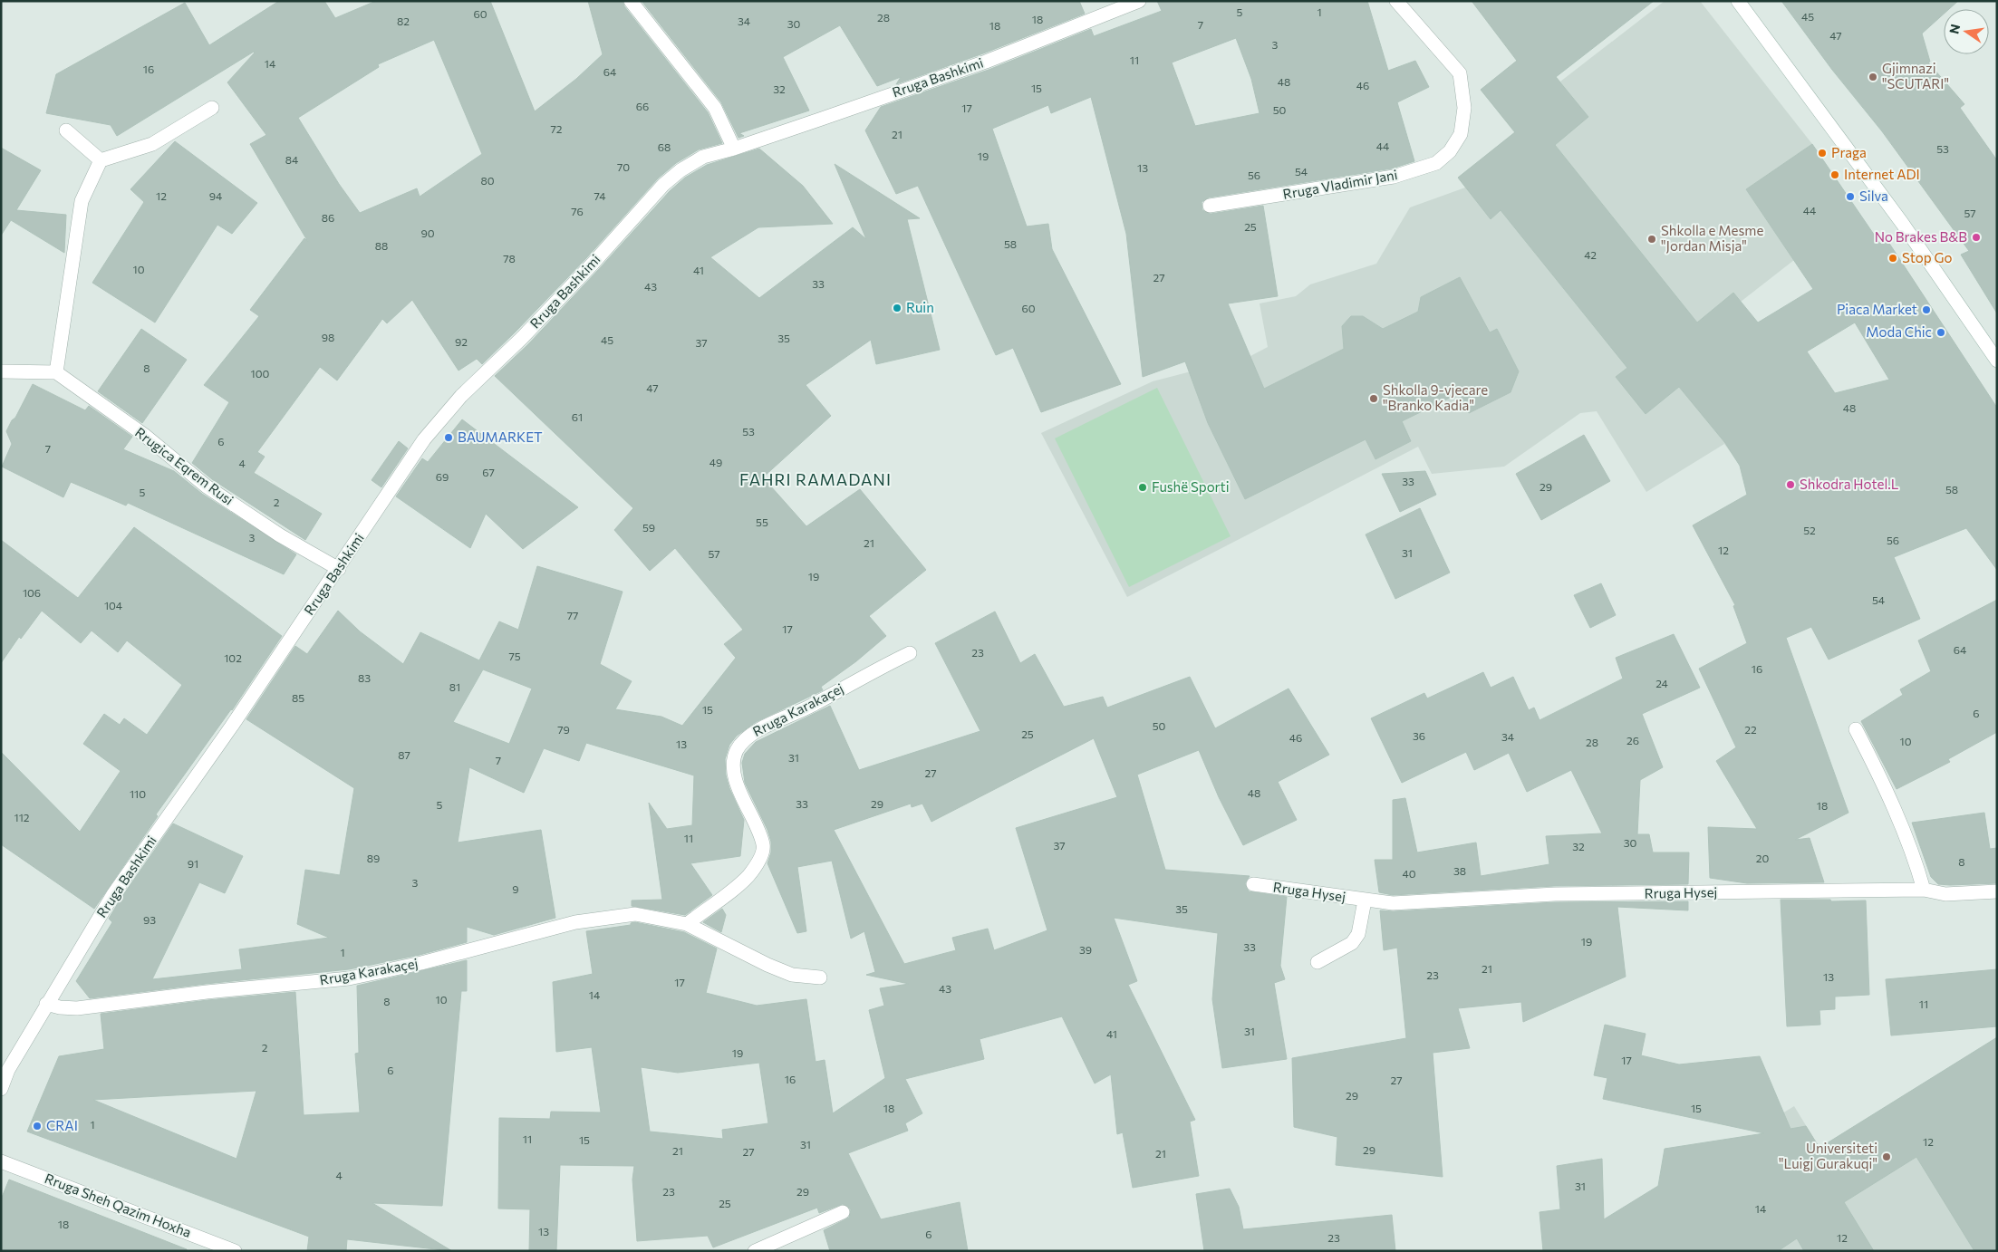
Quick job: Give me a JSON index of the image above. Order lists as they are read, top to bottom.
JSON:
{
  "streets": {
    "street": [
      "Rruga Bashkimi",
      "Rruga Vladimir Jani",
      "Rrugica Eqrem Rusi",
      "Rruga Karakaçej",
      "Rruga Hysej",
      "Rruga Sheh Qazim Hoxha"
    ]
  },
  "crossings": [
    ["Rruga Bashkimi", "Rrugica Eqrem Rusi"],
    ["Rruga Bashkimi", "Rruga Karakaçej"]
  ],
  "districts": ["FAHRI RAMADANI"],
  "places": [
    "Gjimnazi \"SCUTARI\"",
    "Praga",
    "Internet ADI",
    "Silva",
    "No Brakes B&B",
    "Shkolla e Mesme \"Jordan Misja\"",
    "Stop Go",
    "Ruin",
    "Piaca Market",
    "Moda Chic",
    "Shkolla 9-vjecare \"Branko Kadia\"",
    "BAUMARKET",
    "Shkodra Hotel.L",
    "Fushë Sporti",
    "CRAI",
    "Universiteti \"Luigj Gurakuqi\""
  ],
  "house_numbers": [
    "5",
    "1",
    "60",
    "45",
    "28",
    "18",
    "82",
    "34",
    "30",
    "7",
    "18",
    "47",
    "3",
    "11",
    "14",
    "16",
    "64",
    "48",
    "46",
    "15",
    "32",
    "66",
    "17",
    "50",
    "72",
    "21",
    "44",
    "68",
    "53",
    "19",
    "84",
    "70",
    "13",
    "54",
    "56",
    "80",
    "12",
    "94",
    "74",
    "44",
    "76",
    "57",
    "86",
    "25",
    "90",
    "58",
    "88",
    "42",
    "78",
    "10",
    "41",
    "27",
    "33",
    "43",
    "60",
    "98",
    "35",
    "45",
    "92",
    "37",
    "8",
    "100",
    "47",
    "48",
    "61",
    "53",
    "6",
    "7",
    "49",
    "4",
    "67",
    "69",
    "33",
    "29",
    "58",
    "5",
    "2",
    "55",
    "59",
    "52",
    "3",
    "56",
    "21",
    "12",
    "31",
    "57",
    "19",
    "106",
    "54",
    "104",
    "77",
    "17",
    "64",
    "23",
    "75",
    "102",
    "16",
    "83",
    "24",
    "81",
    "85",
    "15",
    "6",
    "50",
    "79",
    "22",
    "25",
    "36",
    "34",
    "46",
    "26",
    "10",
    "28",
    "13",
    "87",
    "31",
    "7",
    "27",
    "48",
    "110",
    "33",
    "29",
    "5",
    "18",
    "112",
    "11",
    "30",
    "37",
    "32",
    "89",
    "20",
    "8",
    "91",
    "38",
    "40",
    "3",
    "9",
    "35",
    "93",
    "19",
    "33",
    "39",
    "1",
    "21",
    "23",
    "13",
    "17",
    "43",
    "14",
    "10",
    "8",
    "11",
    "31",
    "41",
    "2",
    "19",
    "17",
    "6",
    "16",
    "27",
    "29",
    "18",
    "15",
    "1",
    "11",
    "15",
    "12",
    "31",
    "29",
    "21",
    "27",
    "21",
    "4",
    "31",
    "23",
    "29",
    "25",
    "14",
    "18",
    "13",
    "6",
    "23",
    "12"
  ],
  "north": "left"
}
